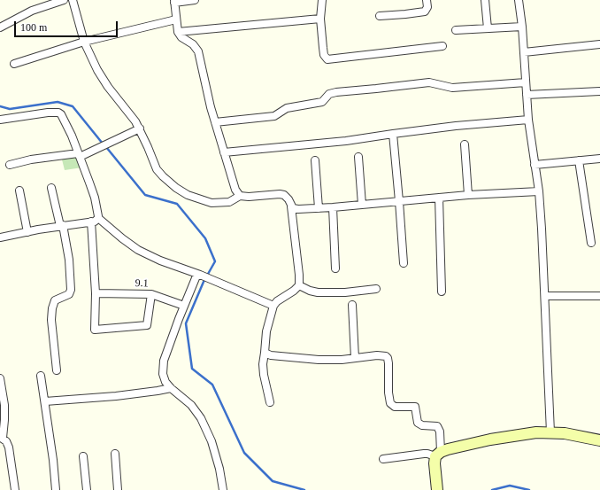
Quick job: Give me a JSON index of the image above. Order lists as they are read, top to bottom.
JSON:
{
  "streets": {
    "street": ["9.1"]
  },
  "scale_bar": "100 m"
}
